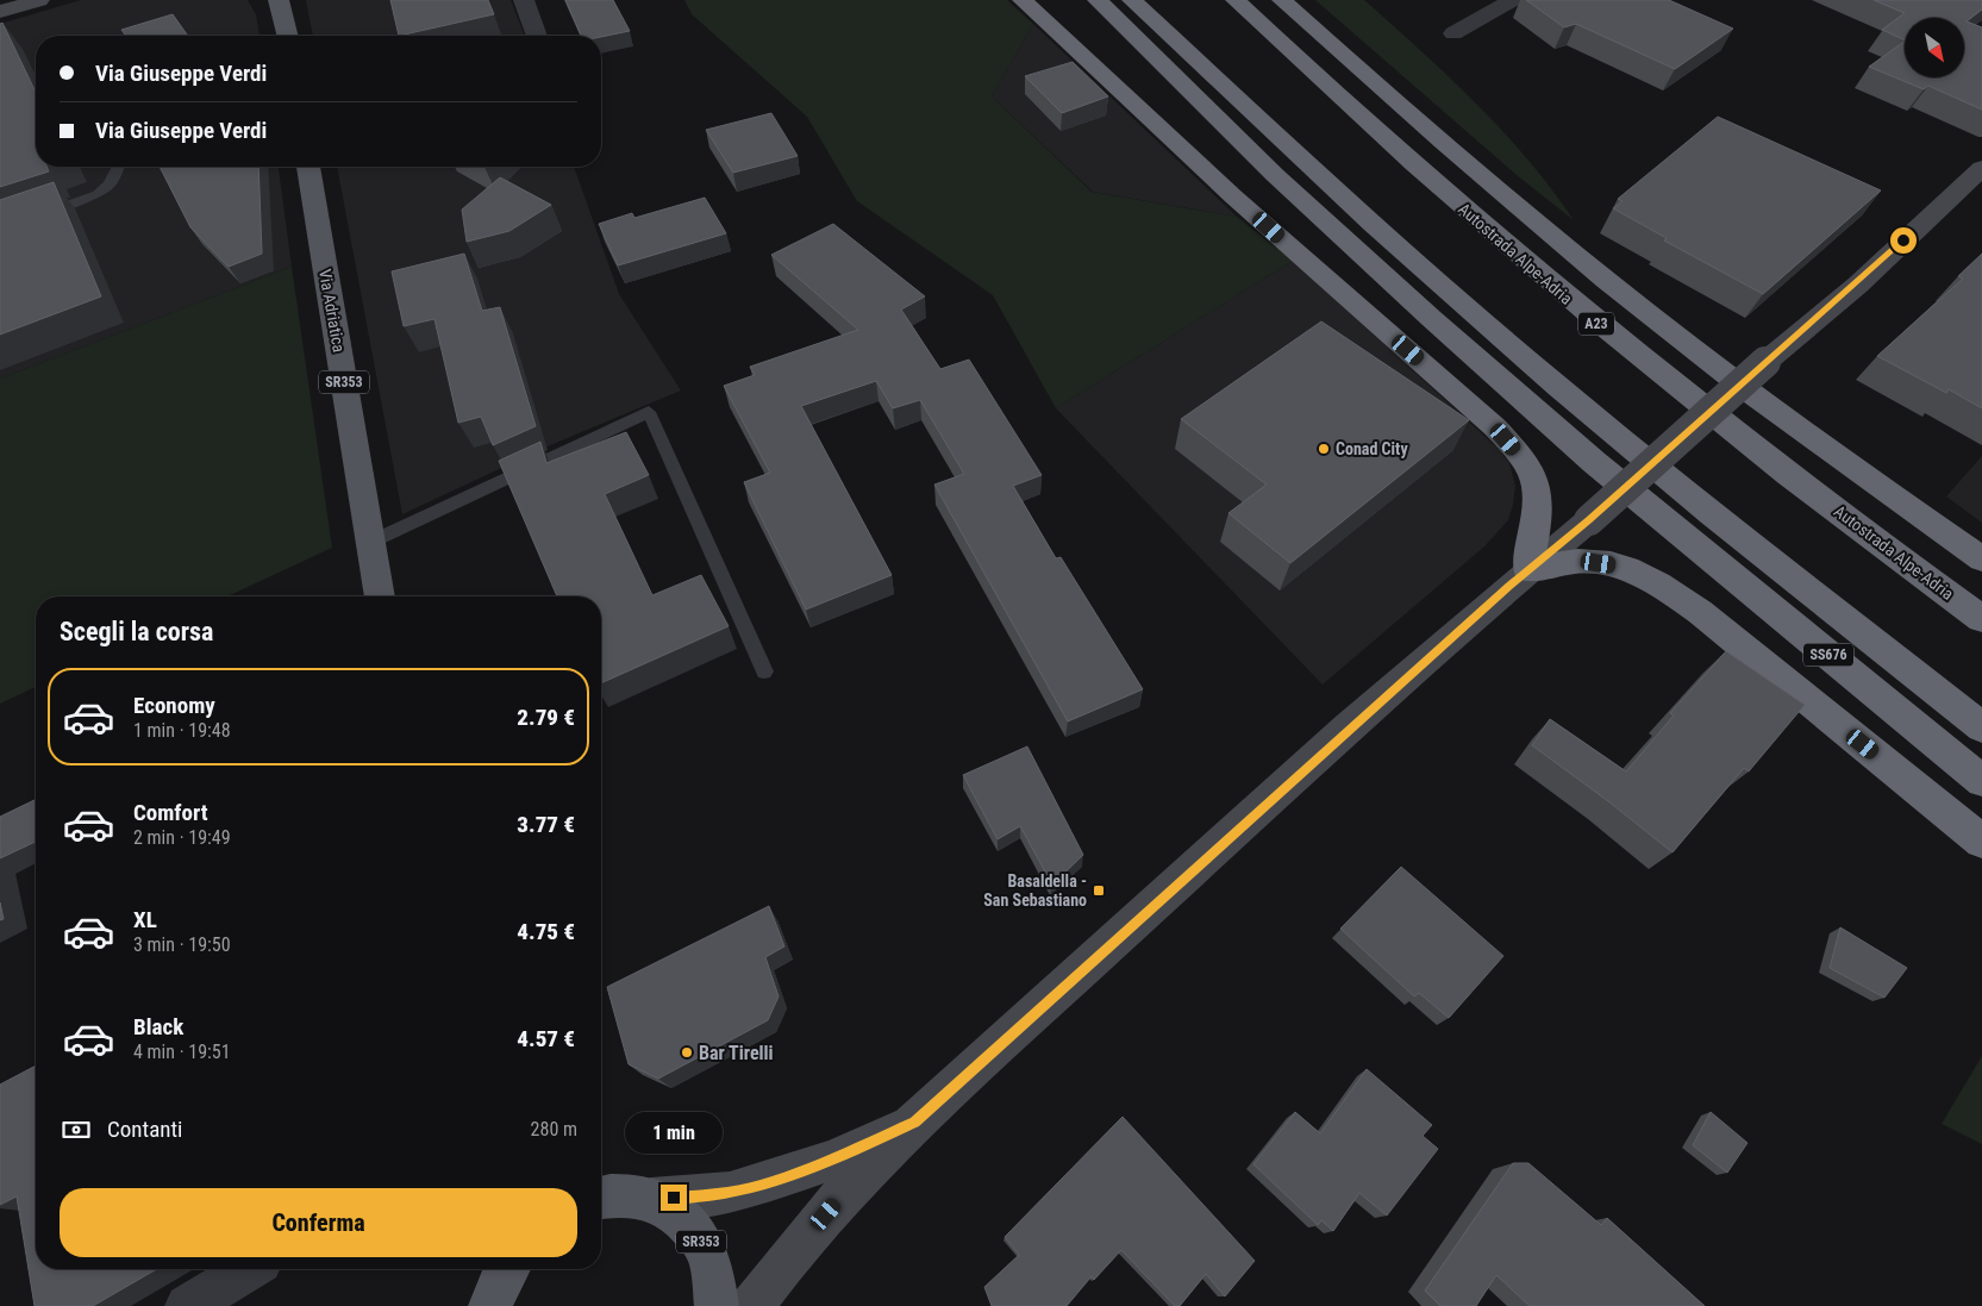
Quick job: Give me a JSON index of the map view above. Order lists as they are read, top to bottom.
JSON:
{
  "streets": {
    "highway": ["Autostrada Alpe-Adria", "A23", "SS676"],
    "main road": ["Via Adriatica", "SR353"]
  },
  "places": {
    "other": ["Conad City", "Bar Tirelli"],
    "transit": ["Basaldella - San Sebastiano"]
  },
  "north": "bottom right",
  "page": {
    "banner": ["Via Giuseppe Verdi", "Via Giuseppe Verdi"],
    "heading": "Scegli la corsa",
    "list": [
      {
        "name": "Economy",
        "note": "1 min · 19:48",
        "value": "2.79 €"
      },
      {
        "name": "Comfort",
        "note": "2 min · 19:49",
        "value": "3.77 €"
      },
      {
        "name": "XL",
        "note": "3 min · 19:50",
        "value": "4.75 €"
      },
      {
        "name": "Black",
        "note": "4 min · 19:51",
        "value": "4.57 €"
      }
    ],
    "pay": ["Contanti", "280 m"],
    "bubble": "1 min",
    "buttons": "Conferma"
  }
}
